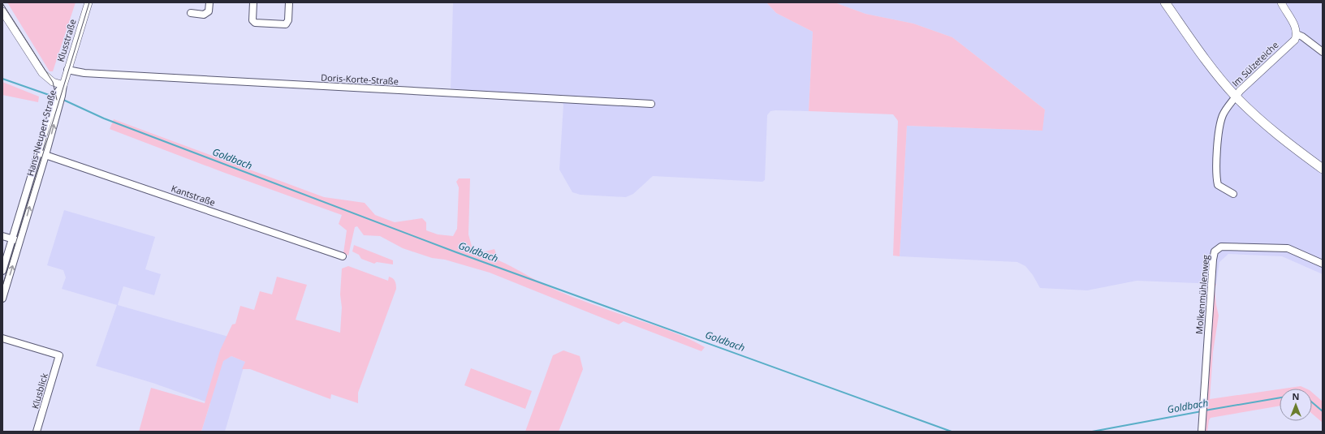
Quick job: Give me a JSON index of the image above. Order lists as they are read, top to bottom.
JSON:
{
  "streets": {
    "street": [
      "Klusstraße",
      "Im Sülzeteiche",
      "Doris-Korte-Straße",
      "Hans-Neupert-Straße",
      "Kantstraße",
      "Molkenmühlenweg",
      "Klusblick"
    ]
  },
  "crossings": [
    ["Klusstraße", "Doris-Korte-Straße"],
    ["Klusstraße", "Hans-Neupert-Straße"],
    ["Hans-Neupert-Straße", "Kantstraße"]
  ],
  "water": ["Goldbach"],
  "north": "top"
}
